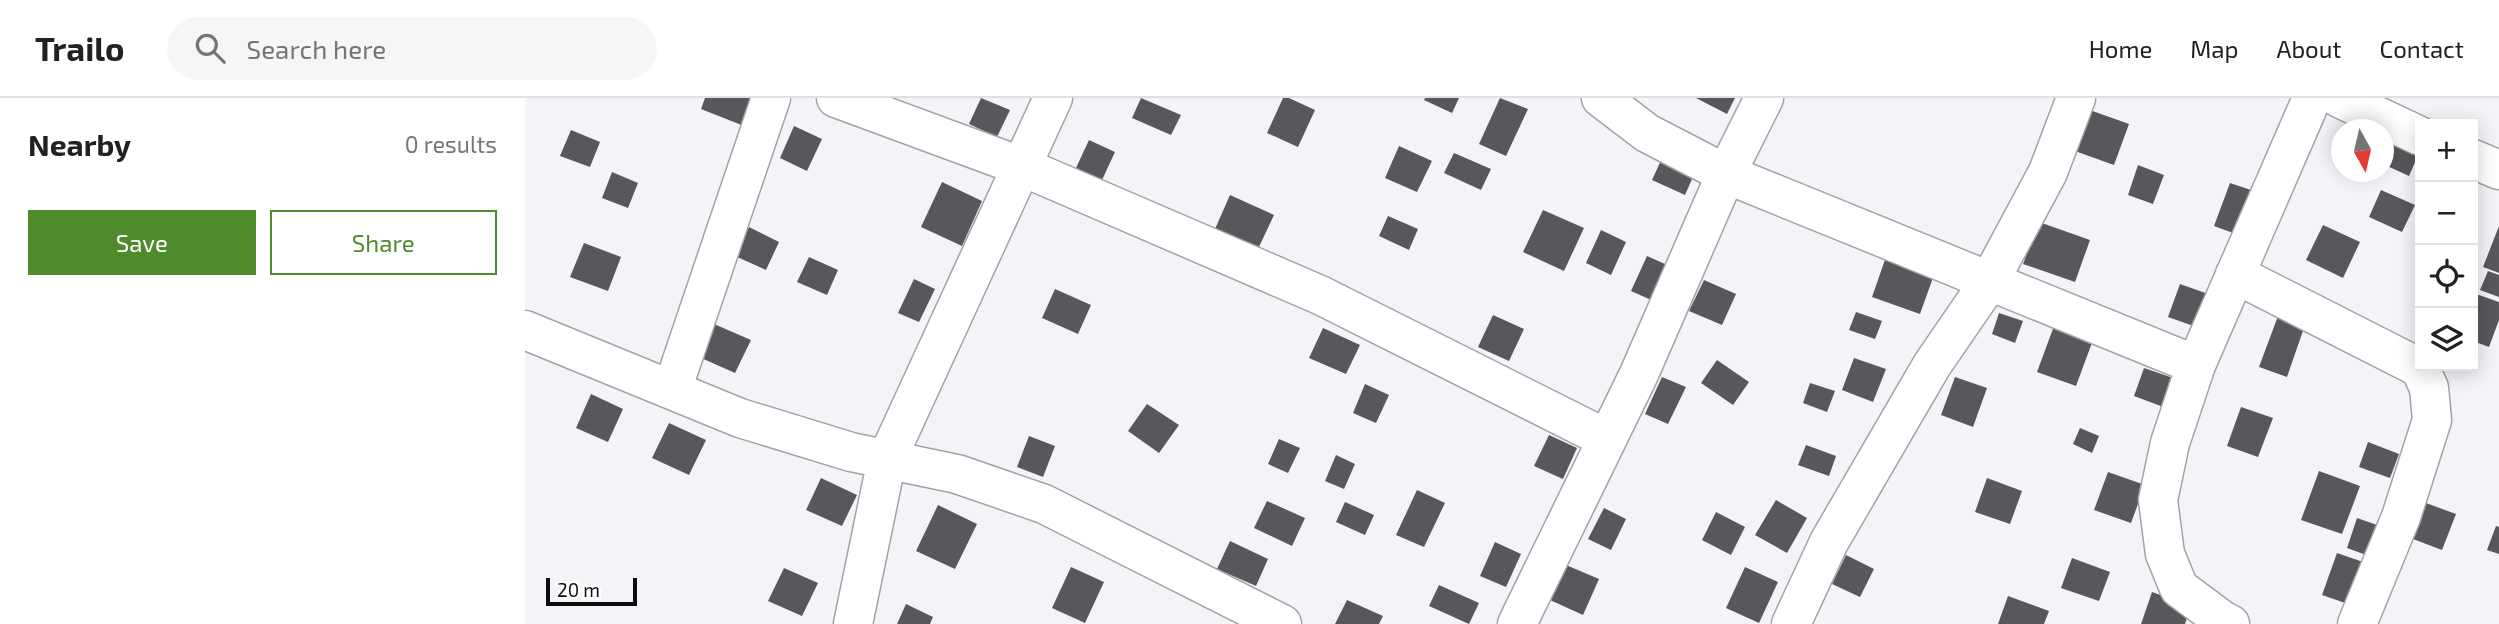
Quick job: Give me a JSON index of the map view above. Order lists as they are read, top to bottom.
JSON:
{
  "scale_bar": "20 m",
  "north": "bottom",
  "page": {
    "header": "Trailo",
    "search": "Search here",
    "nav": [
      "Home",
      "Map",
      "About",
      "Contact"
    ],
    "heading": ["Nearby", "0 results"],
    "map_buttons": ["+", "−"],
    "buttons": ["Save", "Share"],
    "scale": "20 m"
  }
}
